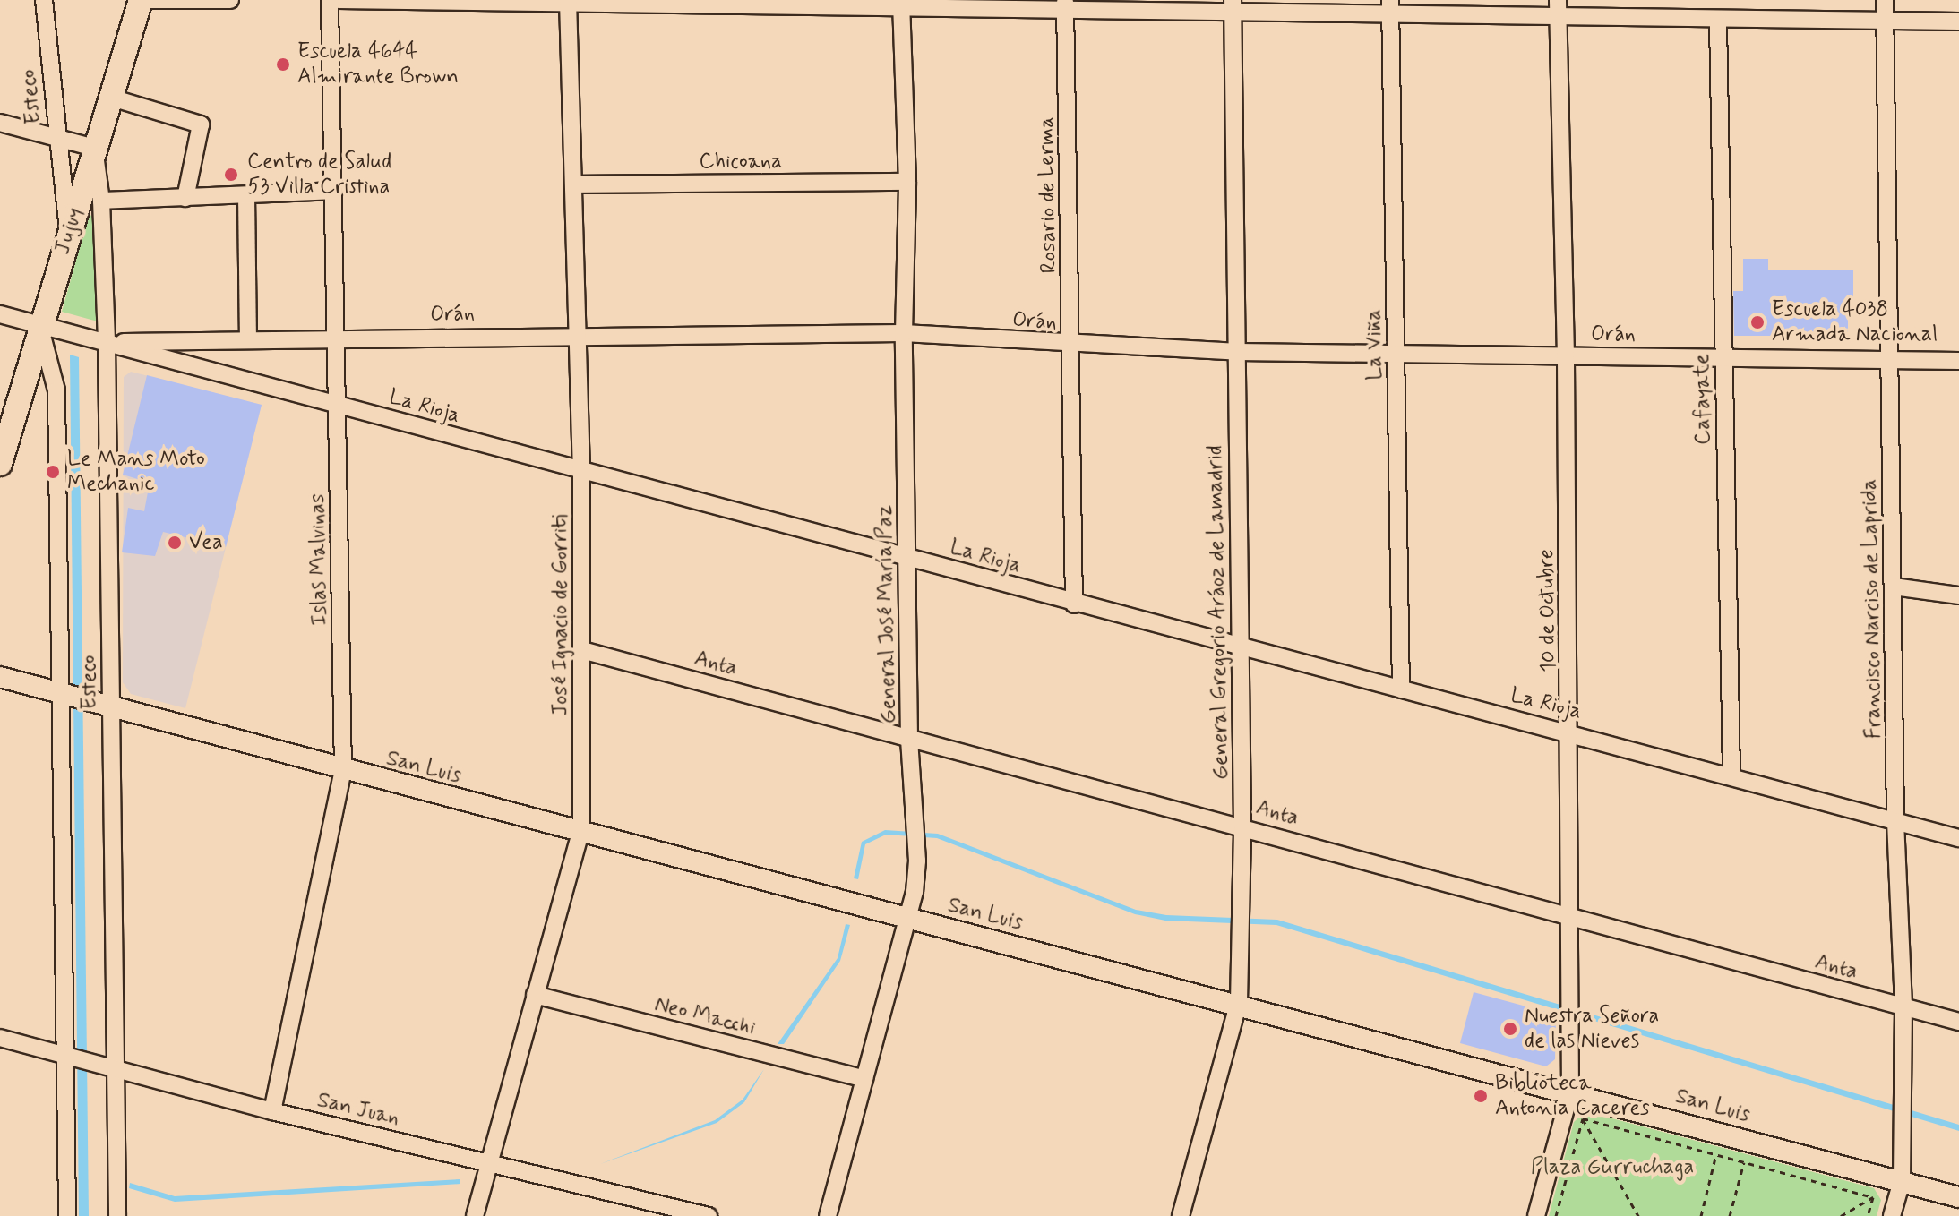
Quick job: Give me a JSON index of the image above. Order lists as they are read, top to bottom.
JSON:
{
  "streets": {
    "main road": ["Jujuy"],
    "street": [
      "Esteco",
      "Chicoana",
      "Rosario de Lerma",
      "Orán",
      "La Viña",
      "Cafayate",
      "La Rioja",
      "Islas Malvinas",
      "Francisco Narciso de Laprida",
      "10 de Octubre",
      "General Gregorio Aráoz de Lamadrid",
      "General José María Paz",
      "José Ignacio de Gorriti",
      "Anta",
      "San Luis",
      "Neo Macchi",
      "San Juan"
    ]
  },
  "crossings": [
    ["Esteco", "Jujuy"],
    ["Esteco", "Orán"],
    ["Esteco", "La Rioja"],
    ["Esteco", "San Luis"],
    ["Esteco", "San Juan"],
    ["Chicoana", "General José María Paz"],
    ["Chicoana", "José Ignacio de Gorriti"],
    ["Rosario de Lerma", "Orán"],
    ["Rosario de Lerma", "La Rioja"],
    ["Jujuy", "La Rioja"],
    ["Orán", "La Viña"],
    ["Orán", "Cafayate"],
    ["Orán", "La Rioja"],
    ["Orán", "Islas Malvinas"],
    ["Orán", "Francisco Narciso de Laprida"],
    ["Orán", "10 de Octubre"],
    ["Orán", "General Gregorio Aráoz de Lamadrid"],
    ["Orán", "General José María Paz"],
    ["Orán", "José Ignacio de Gorriti"],
    ["La Viña", "La Rioja"],
    ["Cafayate", "La Rioja"],
    ["La Rioja", "Islas Malvinas"],
    ["La Rioja", "Francisco Narciso de Laprida"],
    ["La Rioja", "10 de Octubre"],
    ["La Rioja", "General Gregorio Aráoz de Lamadrid"],
    ["La Rioja", "General José María Paz"],
    ["La Rioja", "José Ignacio de Gorriti"],
    ["Islas Malvinas", "San Luis"],
    ["Islas Malvinas", "San Juan"],
    ["Francisco Narciso de Laprida", "Anta"],
    ["Francisco Narciso de Laprida", "San Luis"],
    ["10 de Octubre", "Anta"],
    ["10 de Octubre", "San Luis"],
    ["General Gregorio Aráoz de Lamadrid", "Anta"],
    ["General Gregorio Aráoz de Lamadrid", "San Luis"],
    ["General José María Paz", "Anta"],
    ["General José María Paz", "San Luis"],
    ["General José María Paz", "Neo Macchi"],
    ["José Ignacio de Gorriti", "Anta"],
    ["José Ignacio de Gorriti", "San Luis"],
    ["José Ignacio de Gorriti", "Neo Macchi"],
    ["José Ignacio de Gorriti", "San Juan"]
  ],
  "parks": ["Plaza Gurruchaga"],
  "places": [
    "Escuela 4644 Almirante Brown",
    "Centro de Salud 53 Villa Cristina",
    "Escuela 4038 Armada Nacional",
    "Le Mans Moto Mechanic",
    "Vea",
    "Nuestra Señora de las Nieves",
    "Biblioteca Antonia Caceres"
  ]
}
